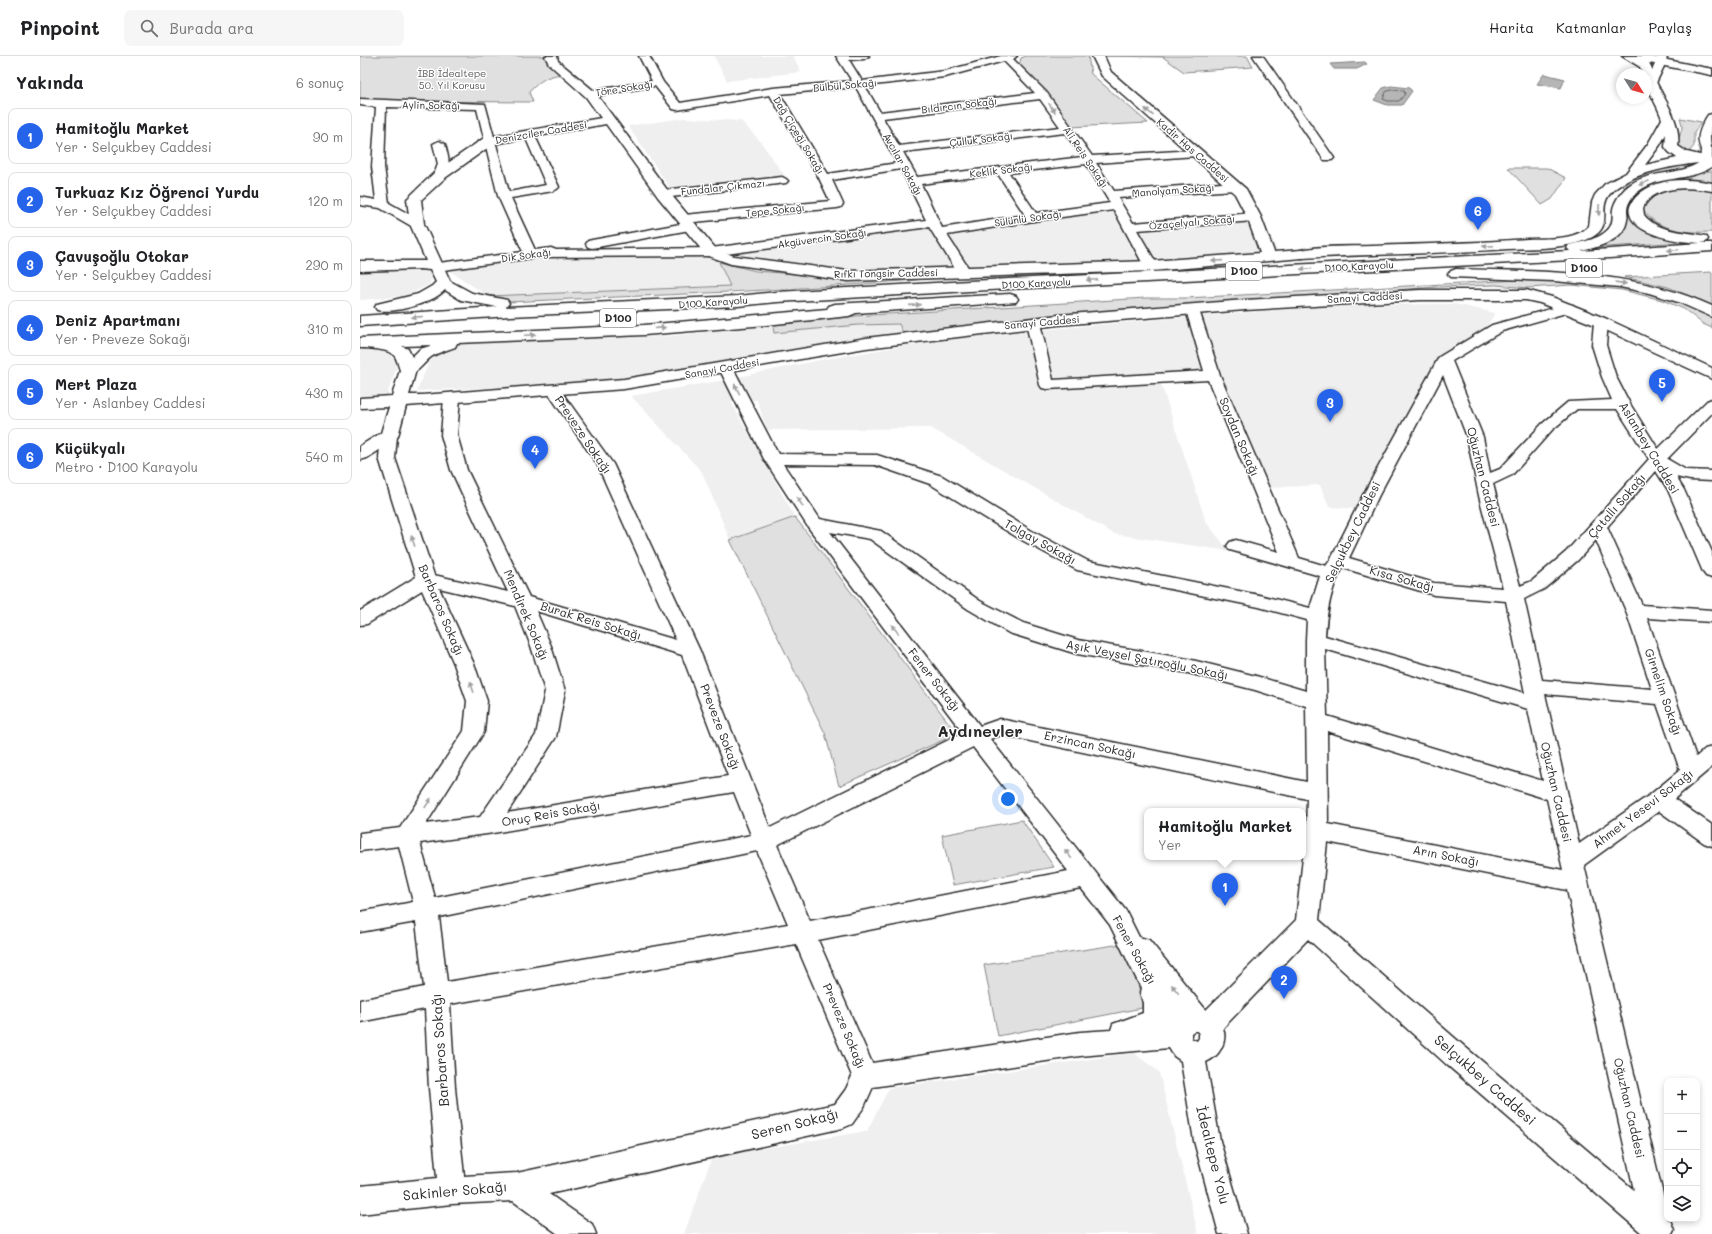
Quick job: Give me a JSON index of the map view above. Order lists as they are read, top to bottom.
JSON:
{
  "streets": {
    "main road": [
      "Denizciler Caddesi",
      "Kadir Has Caddesi",
      "Dik Sokağı",
      "D100 Karayolu",
      "D100",
      "Rıfkı Tongsir Caddesi",
      "Sanayi Caddesi",
      "Barbaros Sokağı"
    ],
    "street": [
      "Bülbül Sokağı",
      "Töre Sokağı",
      "Aylin Sokağı",
      "Bıldırcın Sokağı",
      "Dağ Çiçeği Sokağı",
      "Çulluk Sokağı",
      "Ali Reis Sokağı",
      "Avcılar Sokağı",
      "Keklik Sokağı",
      "Fundalar Çıkmazı",
      "Manolyam Sokağı",
      "Tepe Sokağı",
      "Sülünlü Sokağı",
      "Özaçelyalı Sokağı",
      "Akgüvercin Sokağı",
      "Preveze Sokağı",
      "Soydan Sokağı",
      "Aslanbey Caddesi",
      "Oğuzhan Caddesi",
      "Çatallı Sokağı",
      "Selçukbey Caddesi",
      "Tolgay Sokağı",
      "Kısa Sokağı",
      "Mendirek Sokağı",
      "Burak Reis Sokağı",
      "Aşık Veysel Şatıroğlu Sokağı",
      "Fener Sokağı",
      "Girnelim Sokağı",
      "Erzincan Sokağı",
      "Ahmet Yesevi Sokağı",
      "Oruç Reis Sokağı",
      "Arın Sokağı",
      "Seren Sokağı",
      "İdealtepe Yolu",
      "Sakinler Sokağı"
    ]
  },
  "crossings": [
    ["Bülbül Sokağı", "Töre Sokağı"],
    ["Bülbül Sokağı", "Dağ Çiçeği Sokağı"],
    ["Bülbül Sokağı", "Ali Reis Sokağı"],
    ["Bülbül Sokağı", "Avcılar Sokağı"],
    ["Aylin Sokağı", "Denizciler Caddesi"],
    ["Bıldırcın Sokağı", "Ali Reis Sokağı"],
    ["Bıldırcın Sokağı", "Avcılar Sokağı"],
    ["Denizciler Caddesi", "Dik Sokağı"],
    ["Dağ Çiçeği Sokağı", "Tepe Sokağı"],
    ["Çulluk Sokağı", "Ali Reis Sokağı"],
    ["Çulluk Sokağı", "Avcılar Sokağı"],
    ["Kadir Has Caddesi", "Keklik Sokağı"],
    ["Kadir Has Caddesi", "Manolyam Sokağı"],
    ["Kadir Has Caddesi", "Özaçelyalı Sokağı"],
    ["Kadir Has Caddesi", "Rıfkı Tongsir Caddesi"],
    ["Ali Reis Sokağı", "Keklik Sokağı"],
    ["Ali Reis Sokağı", "Manolyam Sokağı"],
    ["Ali Reis Sokağı", "Sülünlü Sokağı"],
    ["Ali Reis Sokağı", "Özaçelyalı Sokağı"],
    ["Ali Reis Sokağı", "Rıfkı Tongsir Caddesi"],
    ["Avcılar Sokağı", "Keklik Sokağı"],
    ["Avcılar Sokağı", "Sülünlü Sokağı"],
    ["Avcılar Sokağı", "Akgüvercin Sokağı"],
    ["Avcılar Sokağı", "Rıfkı Tongsir Caddesi"],
    ["Tepe Sokağı", "Dik Sokağı"],
    ["Sülünlü Sokağı", "Akgüvercin Sokağı"],
    ["Akgüvercin Sokağı", "Dik Sokağı"],
    ["Akgüvercin Sokağı", "Rıfkı Tongsir Caddesi"],
    ["Sanayi Caddesi", "Preveze Sokağı"],
    ["Sanayi Caddesi", "Soydan Sokağı"],
    ["Sanayi Caddesi", "Aslanbey Caddesi"],
    ["Sanayi Caddesi", "Selçukbey Caddesi"],
    ["Sanayi Caddesi", "Barbaros Sokağı"],
    ["Sanayi Caddesi", "Mendirek Sokağı"],
    ["Sanayi Caddesi", "Fener Sokağı"],
    ["Preveze Sokağı", "Burak Reis Sokağı"],
    ["Preveze Sokağı", "Erzincan Sokağı"],
    ["Preveze Sokağı", "Oruç Reis Sokağı"],
    ["Preveze Sokağı", "Seren Sokağı"],
    ["Aslanbey Caddesi", "Çatallı Sokağı"],
    ["Oğuzhan Caddesi", "Çatallı Sokağı"],
    ["Oğuzhan Caddesi", "Selçukbey Caddesi"],
    ["Oğuzhan Caddesi", "Kısa Sokağı"],
    ["Oğuzhan Caddesi", "Aşık Veysel Şatıroğlu Sokağı"],
    ["Oğuzhan Caddesi", "Ahmet Yesevi Sokağı"],
    ["Oğuzhan Caddesi", "Arın Sokağı"],
    ["Çatallı Sokağı", "Kısa Sokağı"],
    ["Çatallı Sokağı", "Girnelim Sokağı"],
    ["Selçukbey Caddesi", "Tolgay Sokağı"],
    ["Selçukbey Caddesi", "Kısa Sokağı"],
    ["Selçukbey Caddesi", "Aşık Veysel Şatıroğlu Sokağı"],
    ["Selçukbey Caddesi", "Erzincan Sokağı"],
    ["Selçukbey Caddesi", "Arın Sokağı"],
    ["Tolgay Sokağı", "Fener Sokağı"],
    ["Barbaros Sokağı", "Burak Reis Sokağı"],
    ["Barbaros Sokağı", "Erzincan Sokağı"],
    ["Barbaros Sokağı", "Oruç Reis Sokağı"],
    ["Barbaros Sokağı", "Sakinler Sokağı"],
    ["Mendirek Sokağı", "Burak Reis Sokağı"],
    ["Mendirek Sokağı", "Oruç Reis Sokağı"],
    ["Aşık Veysel Şatıroğlu Sokağı", "Fener Sokağı"],
    ["Fener Sokağı", "Erzincan Sokağı"],
    ["Fener Sokağı", "İdealtepe Yolu"],
    ["Girnelim Sokağı", "Ahmet Yesevi Sokağı"],
    ["Seren Sokağı", "Sakinler Sokağı"]
  ],
  "one_way": ["Kadir Has Caddesi", "Barbaros Sokağı", "Fener Sokağı"],
  "districts": ["Aydınevler"],
  "parks": ["İBB İdealtepe 50. Yıl Korusu"],
  "north": "bottom right",
  "page": {
    "header": "Pinpoint",
    "search": "Burada ara",
    "nav": ["Harita", "Katmanlar", "Paylaş"],
    "heading": ["Yakında", "6 sonuç"],
    "list": [
      {
        "mark": "1",
        "name": "Hamitoğlu Market",
        "note": "Yer · Selçukbey Caddesi",
        "value": "90 m"
      },
      {
        "mark": "2",
        "name": "Turkuaz Kız Öğrenci Yurdu",
        "note": "Yer · Selçukbey Caddesi",
        "value": "120 m"
      },
      {
        "mark": "3",
        "name": "Çavuşoğlu Otokar",
        "note": "Yer · Selçukbey Caddesi",
        "value": "290 m"
      },
      {
        "mark": "4",
        "name": "Deniz Apartmanı",
        "note": "Yer · Preveze Sokağı",
        "value": "310 m"
      },
      {
        "mark": "5",
        "name": "Mert Plaza",
        "note": "Yer · Aslanbey Caddesi",
        "value": "430 m"
      },
      {
        "mark": "6",
        "name": "Küçükyalı",
        "note": "Metro · D100 Karayolu",
        "value": "540 m"
      }
    ],
    "pins": [
      "6",
      "5",
      "3",
      "4",
      "1",
      "2"
    ],
    "popup": ["Hamitoğlu Market", "Yer"],
    "map_buttons": ["+", "−"]
  }
}
